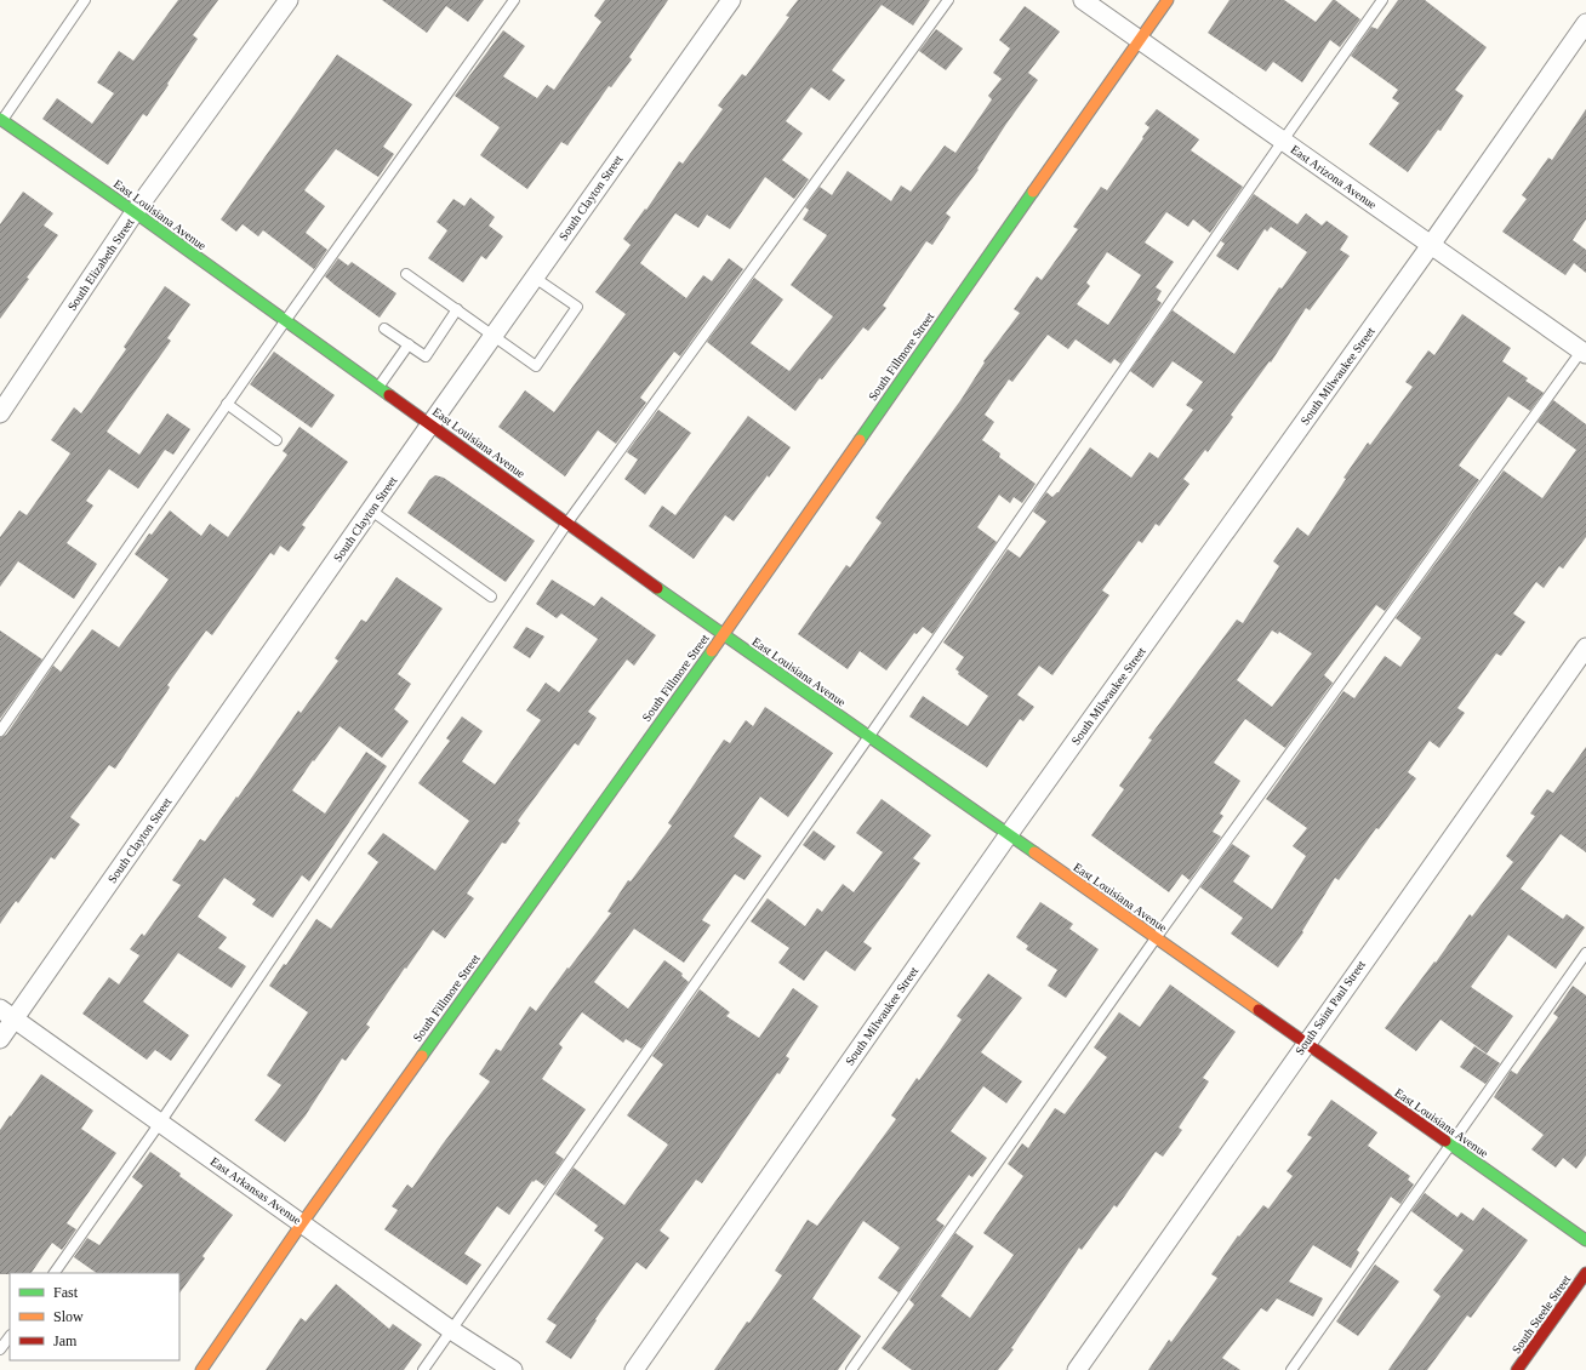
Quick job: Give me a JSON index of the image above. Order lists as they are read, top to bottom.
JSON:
{
  "streets": {
    "street": [
      "East Arizona Avenue",
      "South Clayton Street",
      "East Louisiana Avenue",
      "South Elizabeth Street",
      "South Fillmore Street",
      "South Milwaukee Street",
      "South Saint Paul Street",
      "East Arkansas Avenue",
      "South Steele Street"
    ]
  },
  "crossings": [
    ["East Arizona Avenue", "South Fillmore Street"],
    ["East Arizona Avenue", "South Milwaukee Street"],
    ["South Clayton Street", "East Louisiana Avenue"],
    ["South Clayton Street", "East Arkansas Avenue"],
    ["East Louisiana Avenue", "South Elizabeth Street"],
    ["East Louisiana Avenue", "South Fillmore Street"],
    ["East Louisiana Avenue", "South Milwaukee Street"],
    ["East Louisiana Avenue", "South Saint Paul Street"],
    ["South Fillmore Street", "East Arkansas Avenue"]
  ],
  "legend": ["Fast", "Slow", "Jam"]
}
